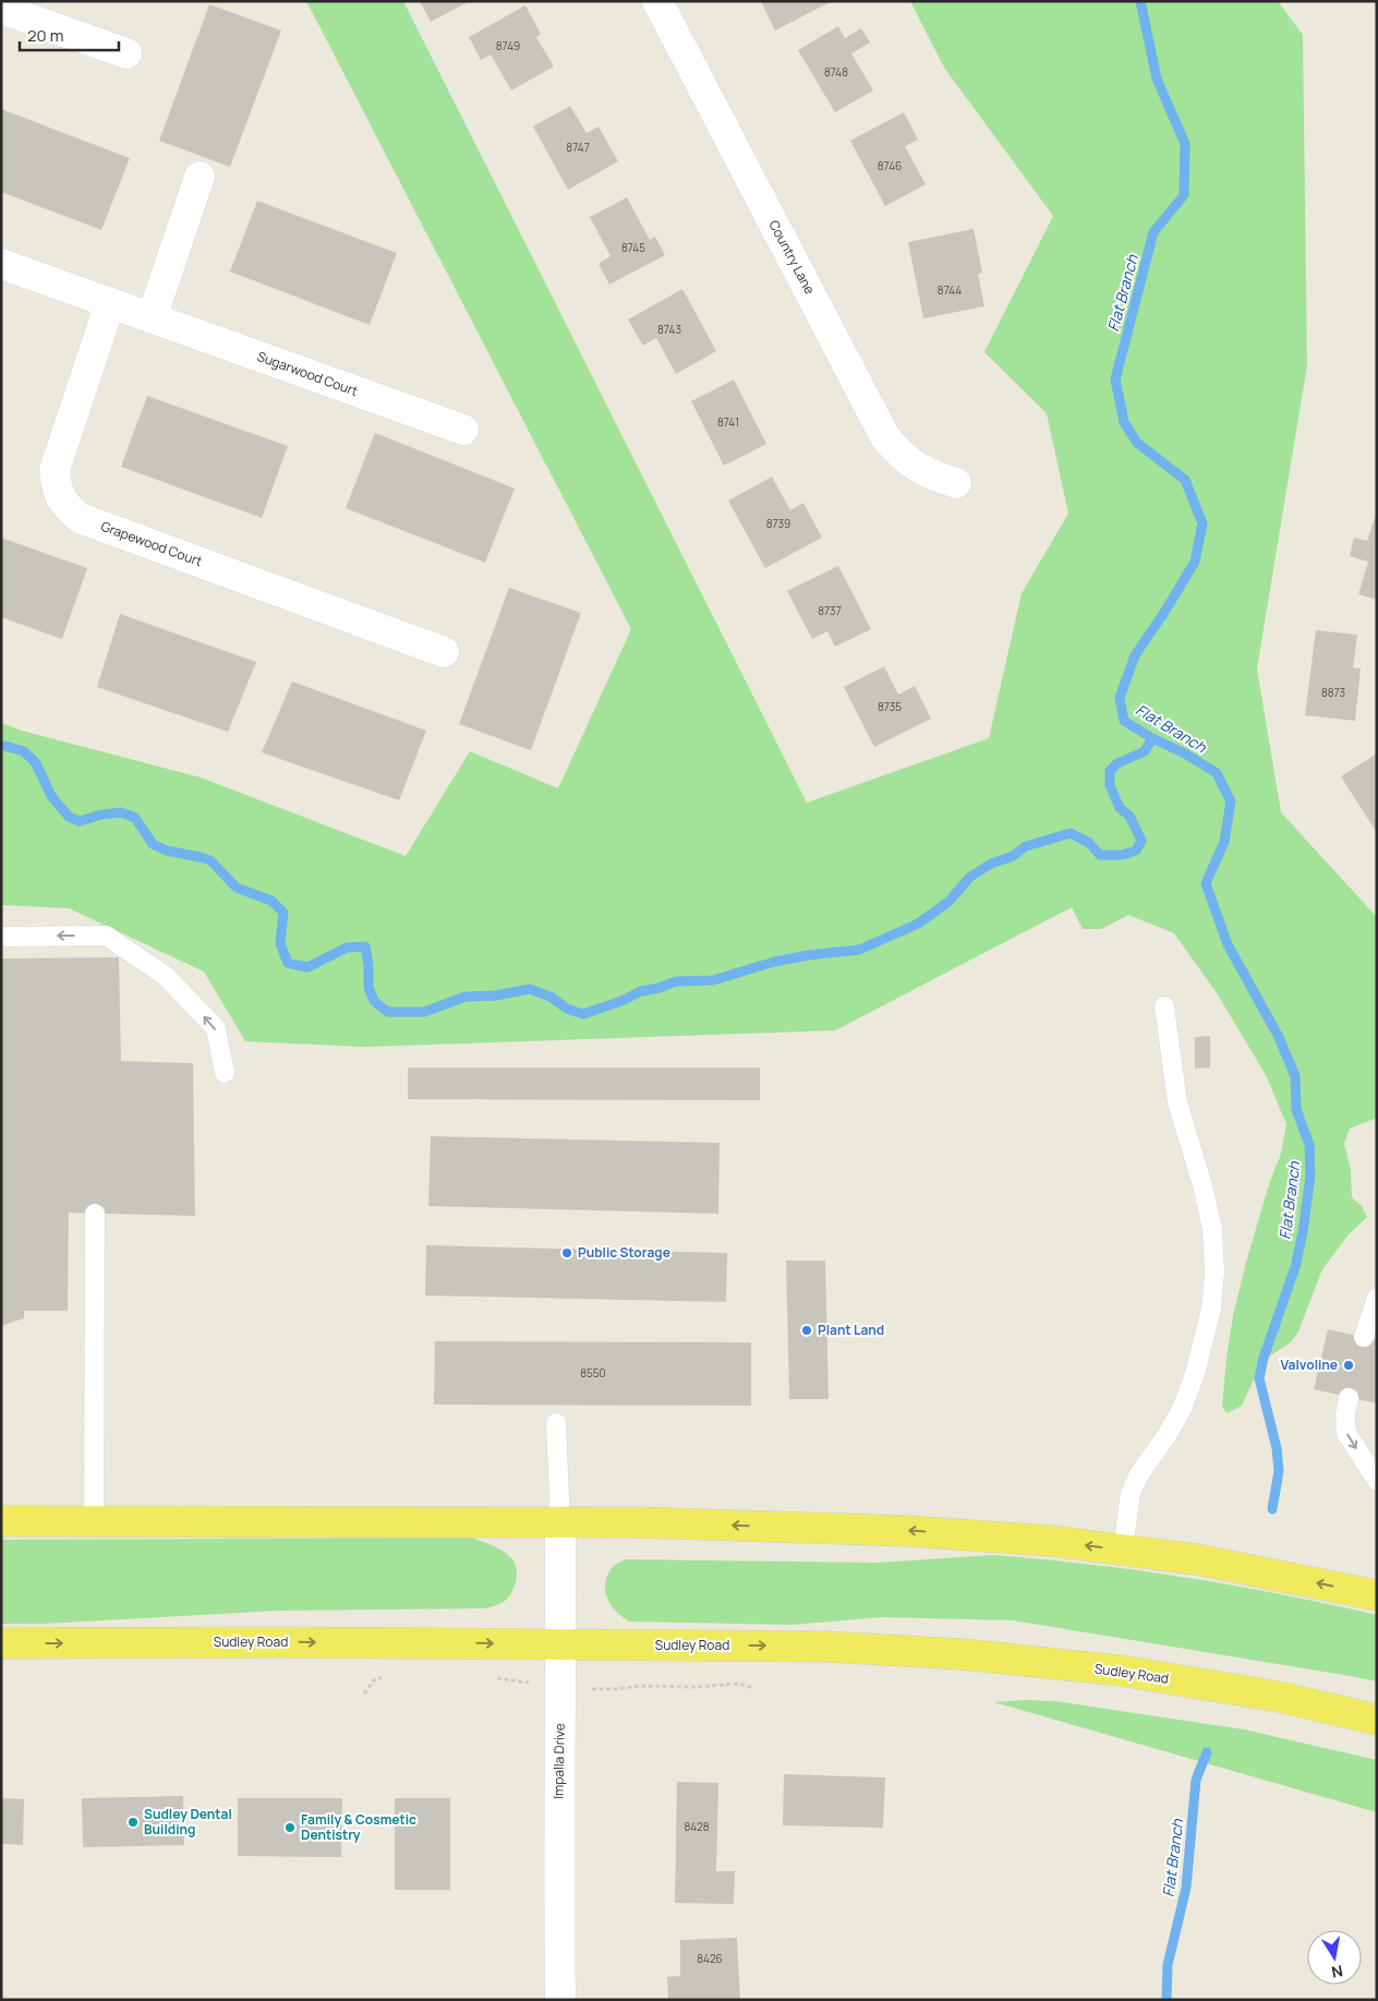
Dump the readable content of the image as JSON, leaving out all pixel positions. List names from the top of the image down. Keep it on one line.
{"streets":{"main road":["Sudley Road"],"street":["Country Lane","Sugarwood Court","Grapewood Court","Impalla Drive"]},"crossings":[["Sugarwood Court","Grapewood Court"],["Sudley Road","Impalla Drive"]],"water":["Flat Branch"],"places":["Public Storage","Plant Land","Valvoline","Sudley Dental Building","Family & Cosmetic Dentistry"],"house_numbers":["8749","8748","8747","8746","8745","8744","8743","8741","8739","8737","8873","8735","8550","8428","8426"],"scale_bar":"20 m","north":"bottom"}
